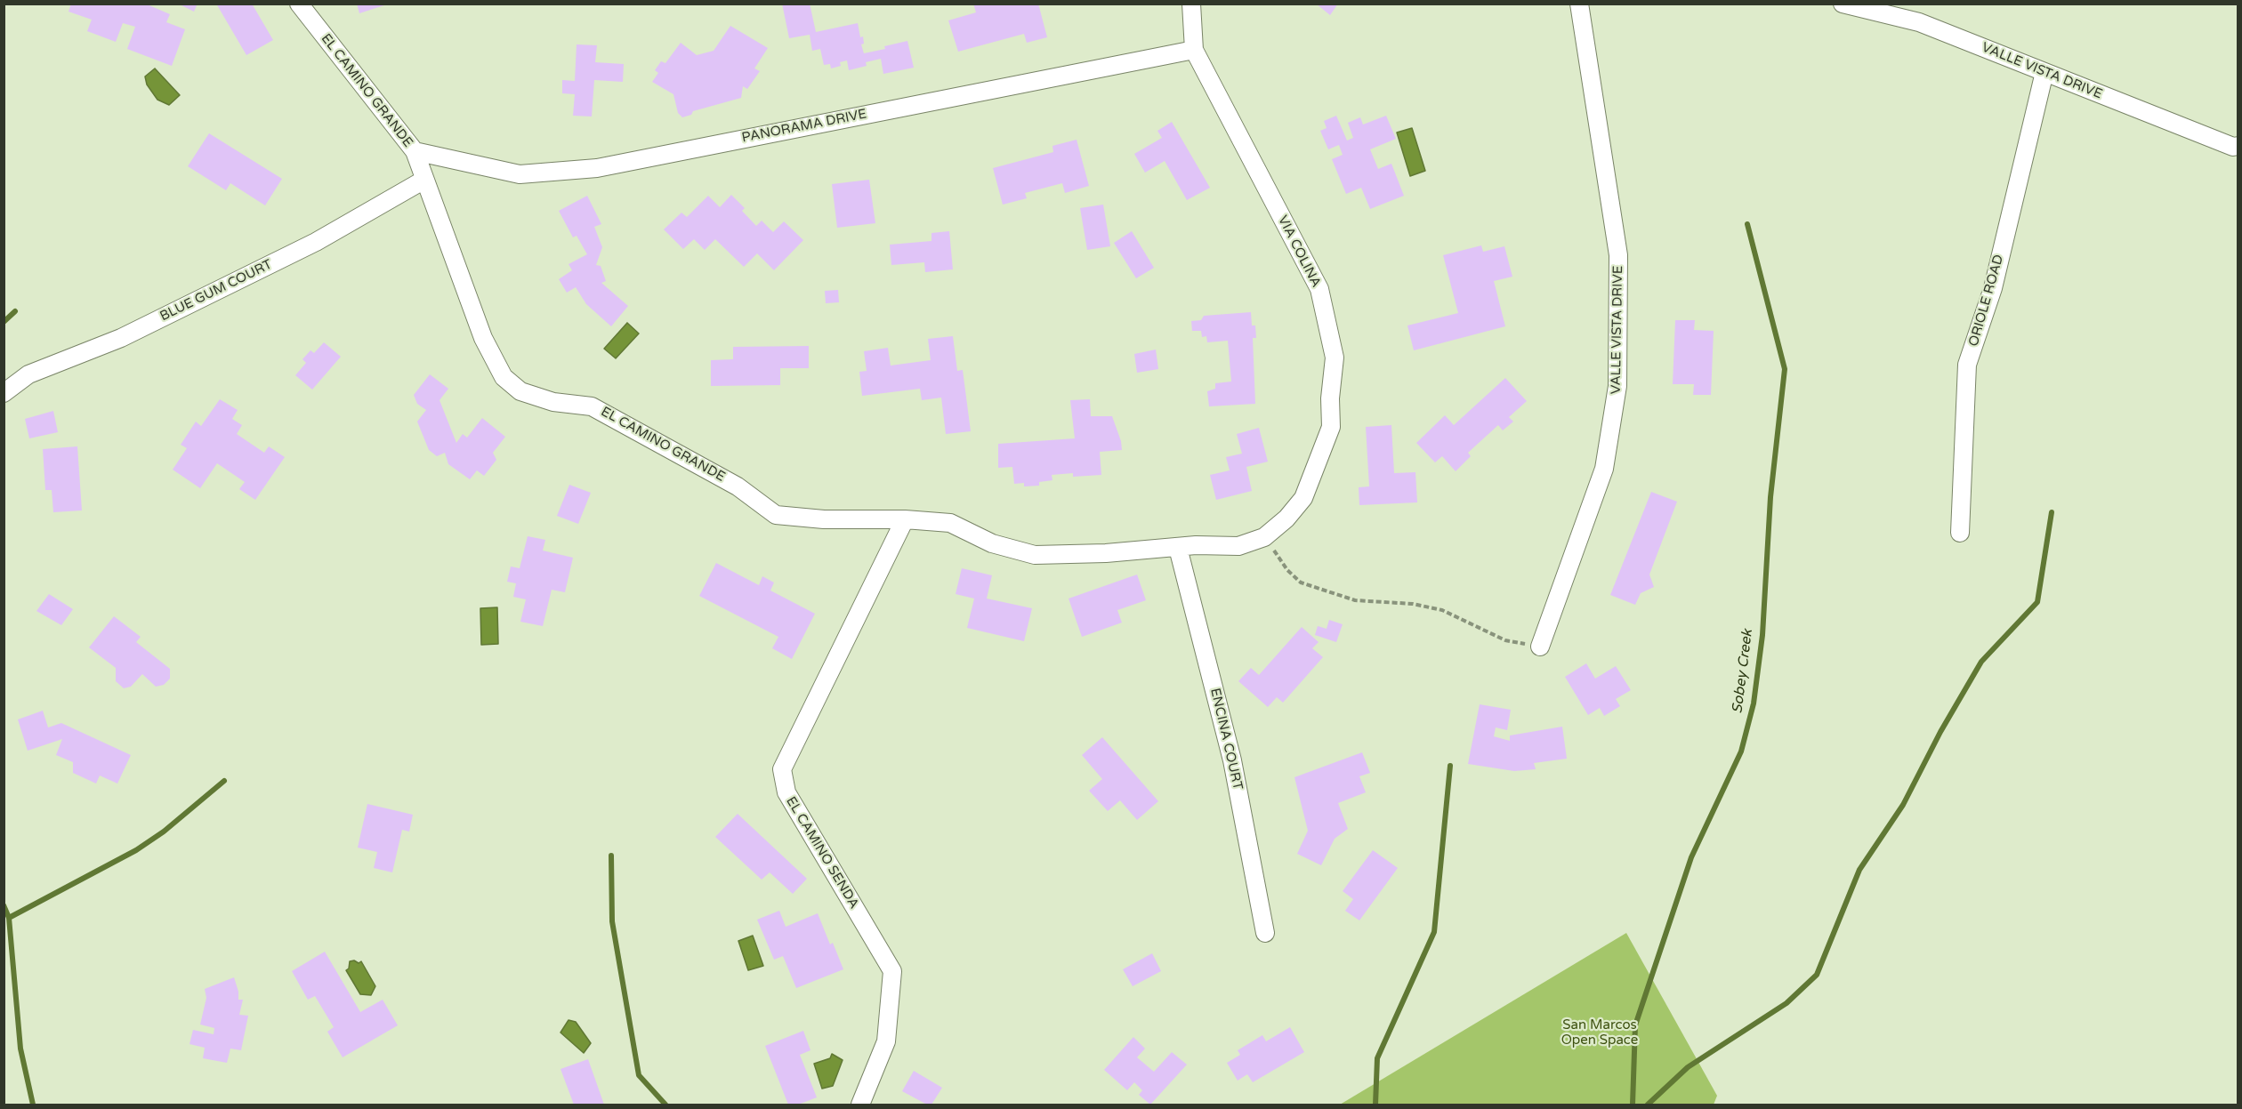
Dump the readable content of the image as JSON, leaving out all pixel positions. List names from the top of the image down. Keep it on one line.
{"streets":{"street":["VALLE VISTA DRIVE","EL CAMINO GRANDE","PANORAMA DRIVE","VIA COLINA","BLUE GUM COURT","ORIOLE ROAD","ENCINA COURT","EL CAMINO SENDA"]},"crossings":[["VALLE VISTA DRIVE","ORIOLE ROAD"],["EL CAMINO GRANDE","PANORAMA DRIVE"],["EL CAMINO GRANDE","VIA COLINA"],["EL CAMINO GRANDE","BLUE GUM COURT"],["EL CAMINO GRANDE","ENCINA COURT"],["EL CAMINO GRANDE","EL CAMINO SENDA"],["PANORAMA DRIVE","VIA COLINA"],["VIA COLINA","ENCINA COURT"]],"water":["Sobey Creek"],"parks":["San Marcos Open Space"]}
